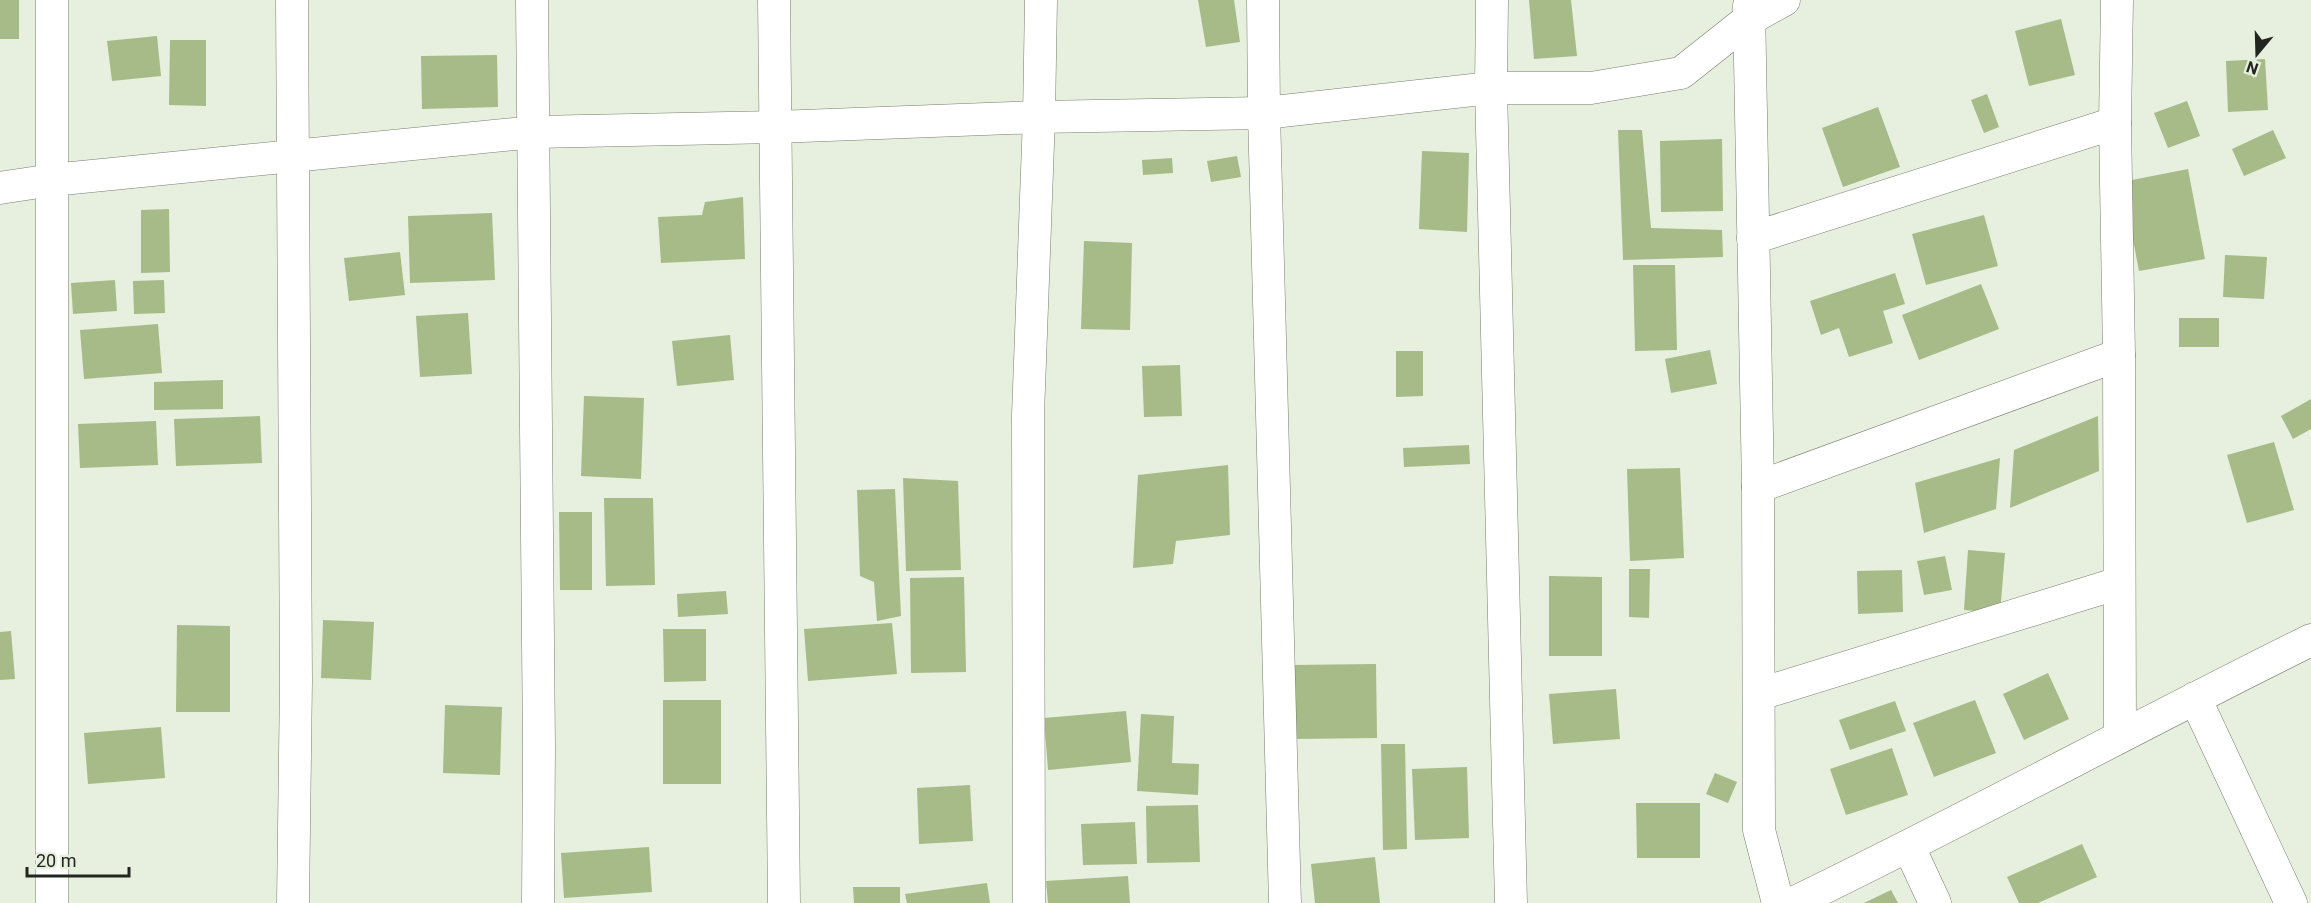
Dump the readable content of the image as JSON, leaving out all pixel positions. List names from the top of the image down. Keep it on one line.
{"scale_bar":"20 m","north":"bottom"}
